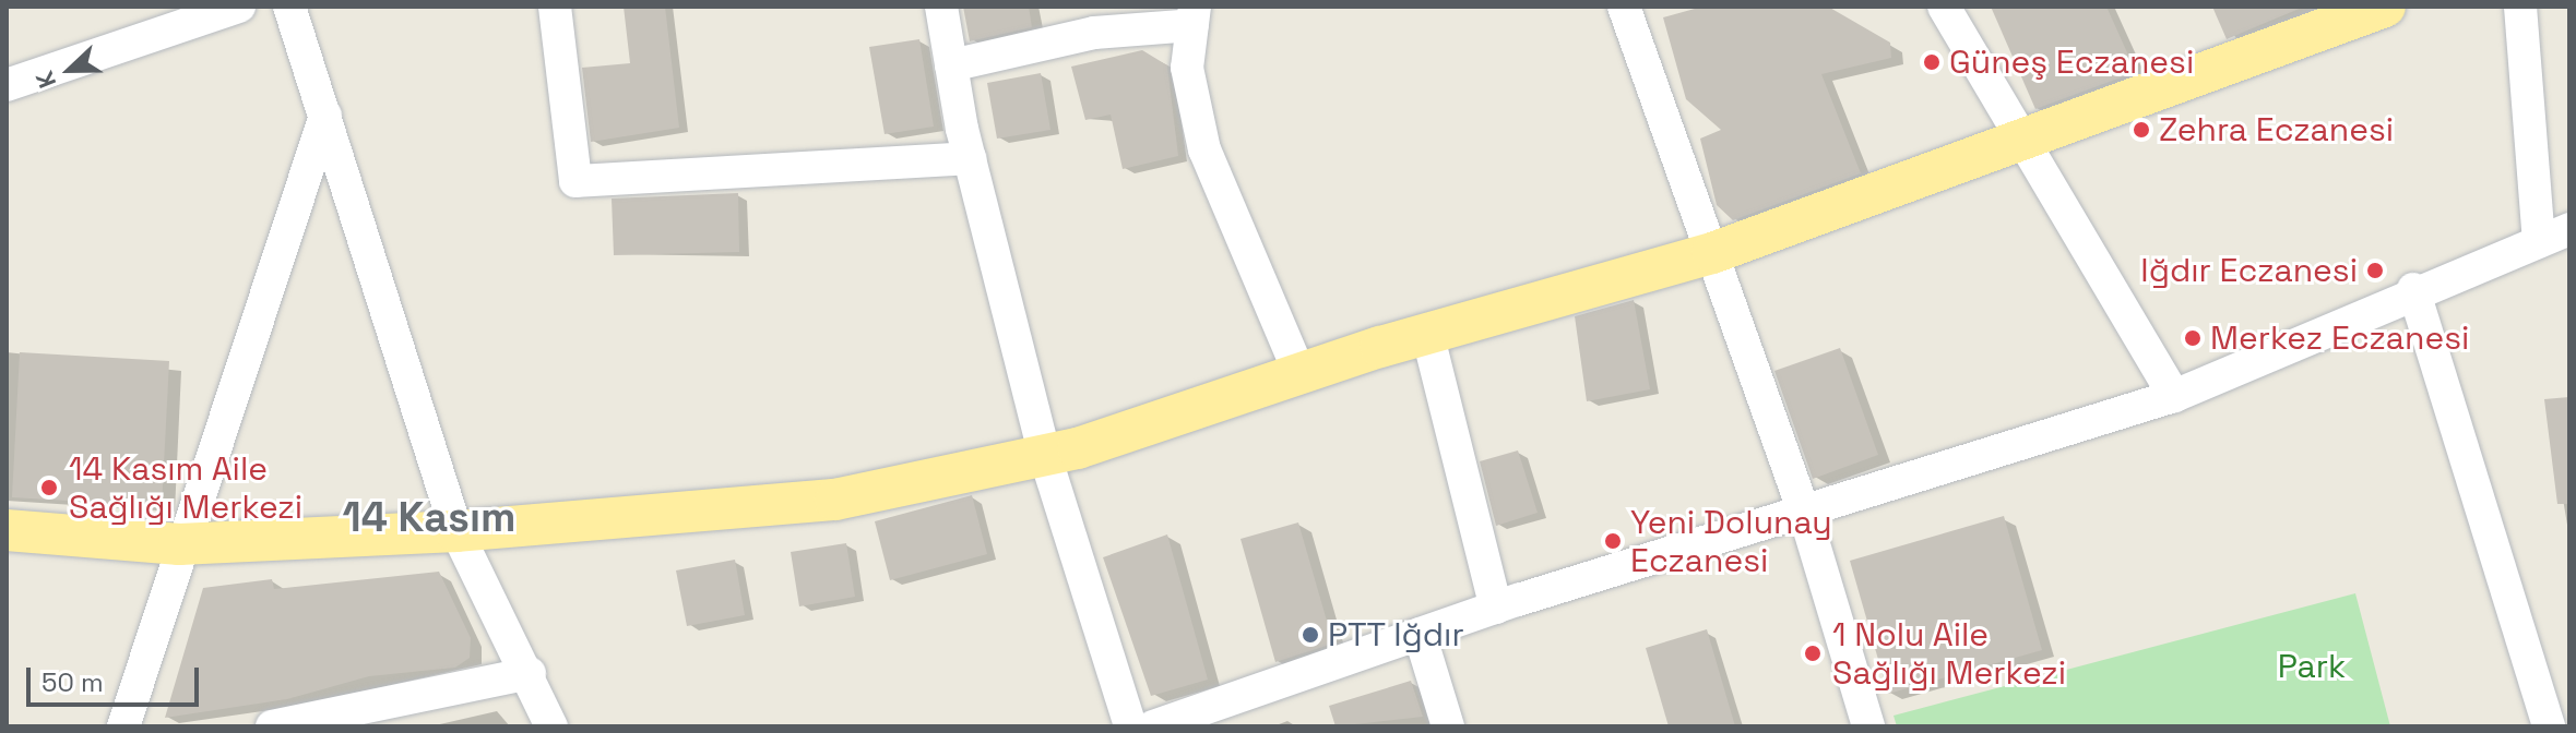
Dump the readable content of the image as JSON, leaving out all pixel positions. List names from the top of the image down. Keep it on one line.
{"districts":["14 Kasım"],"parks":["Park"],"places":["Güneş Eczanesi","Zehra Eczanesi","Iğdır Eczanesi","Merkez Eczanesi","14 Kasım Aile Sağlığı Merkezi","Yeni Dolunay Eczanesi","PTT Iğdır","1 Nolu Aile Sağlığı Merkezi"],"scale_bar":"50 m","north":"left"}
